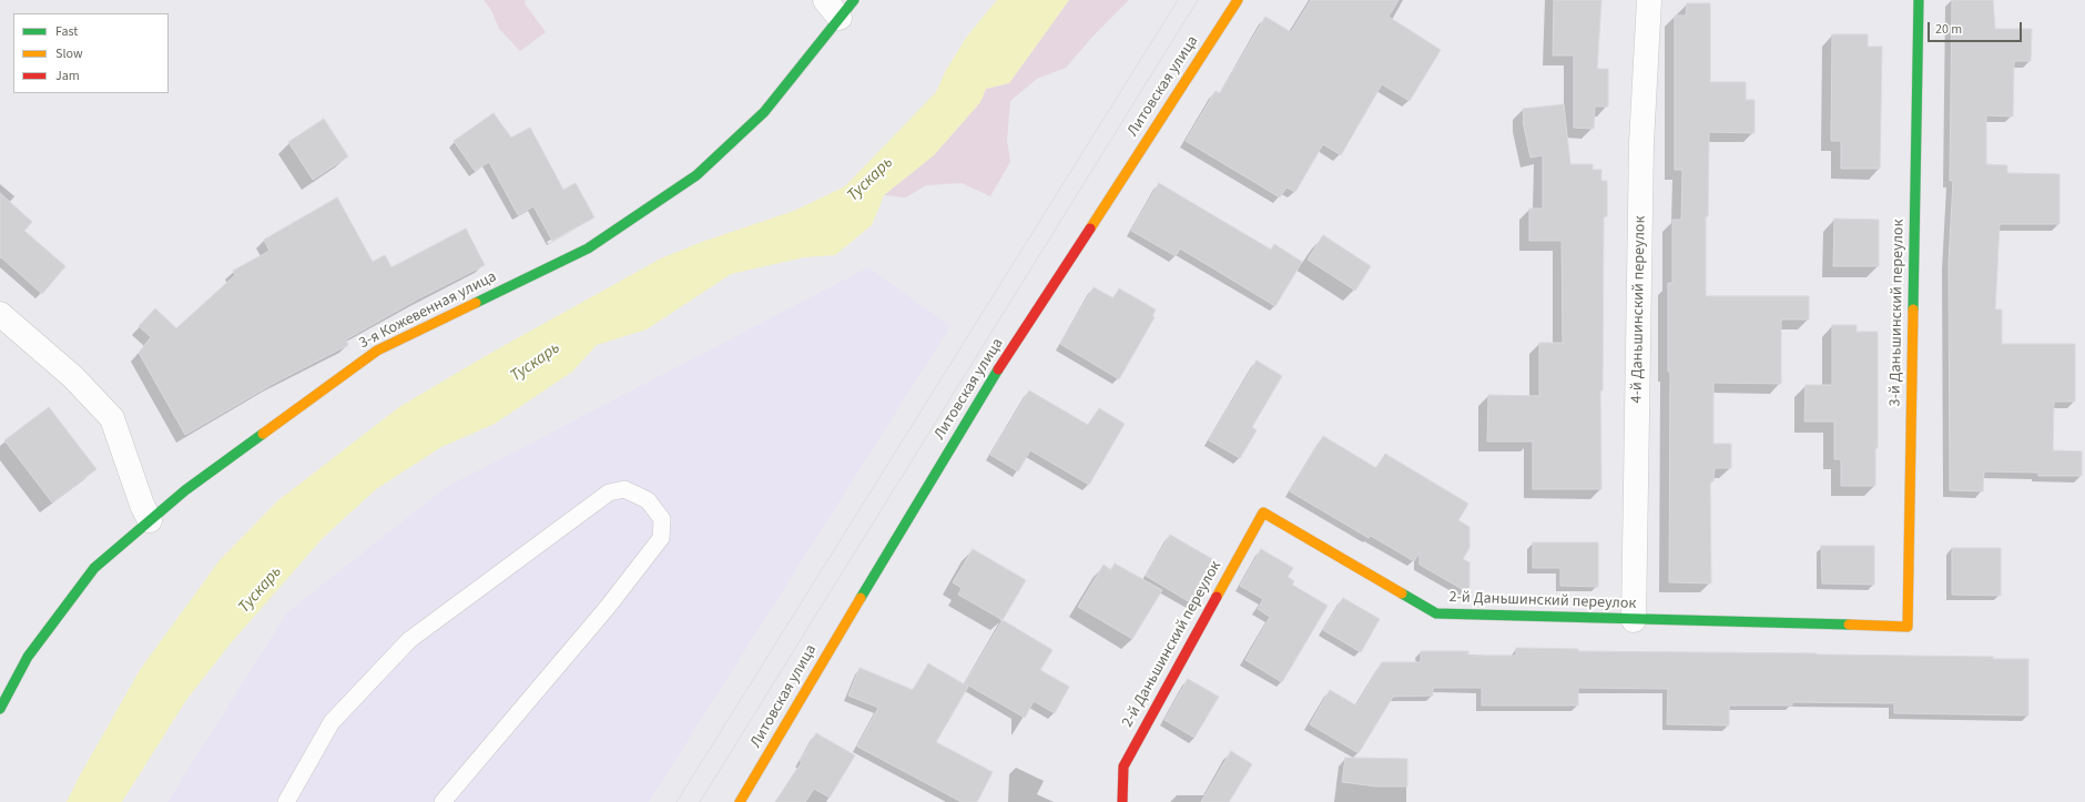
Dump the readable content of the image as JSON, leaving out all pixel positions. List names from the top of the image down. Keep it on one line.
{"streets":{"street":["Литовская улица","4-й Даньшинский переулок","3-я Кожевенная улица","3-й Даньшинский переулок","2-й Даньшинский переулок"]},"crossings":[["4-й Даньшинский переулок","2-й Даньшинский переулок"],["3-й Даньшинский переулок","2-й Даньшинский переулок"]],"water":["Тускарь"],"legend":["Fast","Slow","Jam"],"scale_bar":"20 m"}
